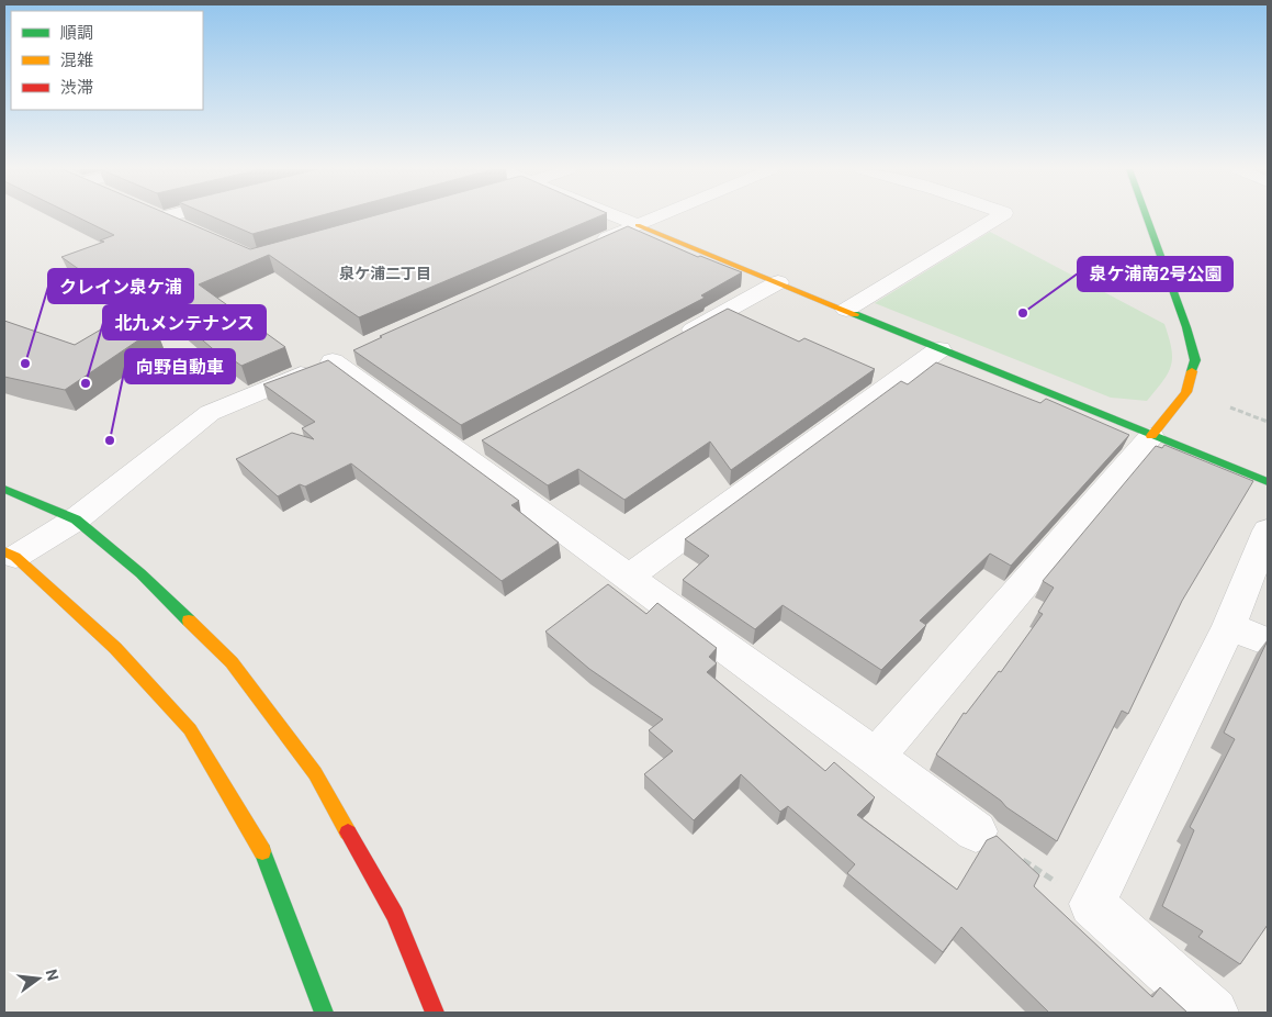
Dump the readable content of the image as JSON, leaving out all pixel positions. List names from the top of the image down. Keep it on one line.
{"districts":["泉ケ浦二丁目"],"places":["泉ケ浦南2号公園","クレイン泉ケ浦","北九メンテナンス","向野自動車"],"legend":["順調","混雑","渋滞"],"north":"right"}
